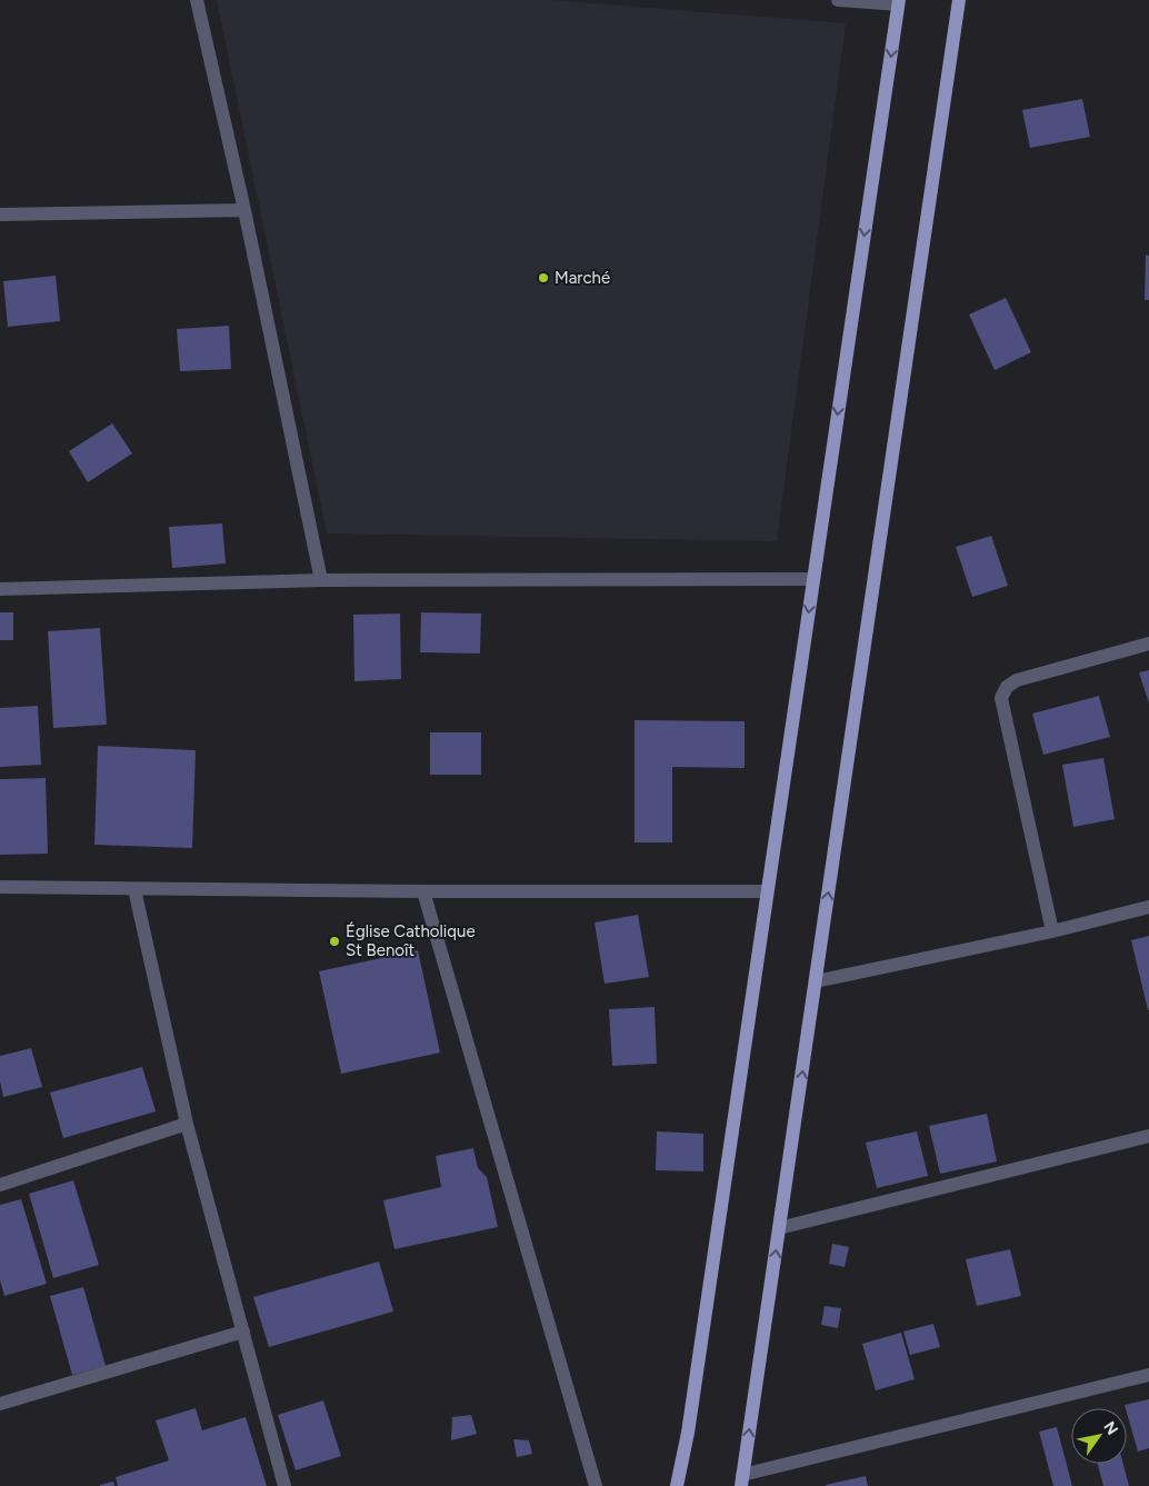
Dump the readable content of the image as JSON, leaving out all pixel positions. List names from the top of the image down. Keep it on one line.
{"places":["Marché","Église Catholique St Benoît"],"north":"top right"}
